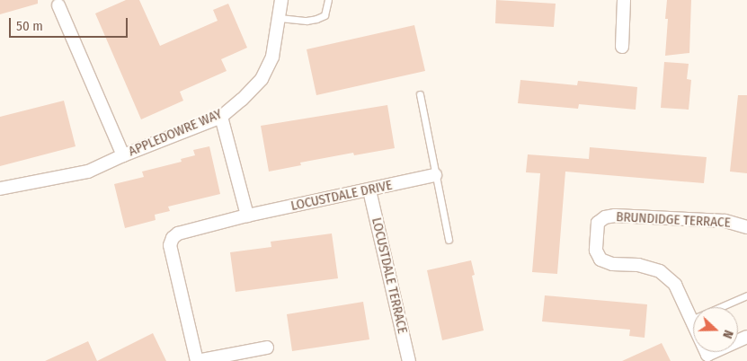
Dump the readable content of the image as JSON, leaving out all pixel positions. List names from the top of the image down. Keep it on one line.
{"streets":{"street":["APPLEDOWRE WAY","LOCUSTDALE DRIVE","BRUNDIDGE TERRACE","LOCUSTDALE TERRACE"]},"crossings":[["LOCUSTDALE DRIVE","LOCUSTDALE TERRACE"]],"scale_bar":"50 m","north":"right"}
